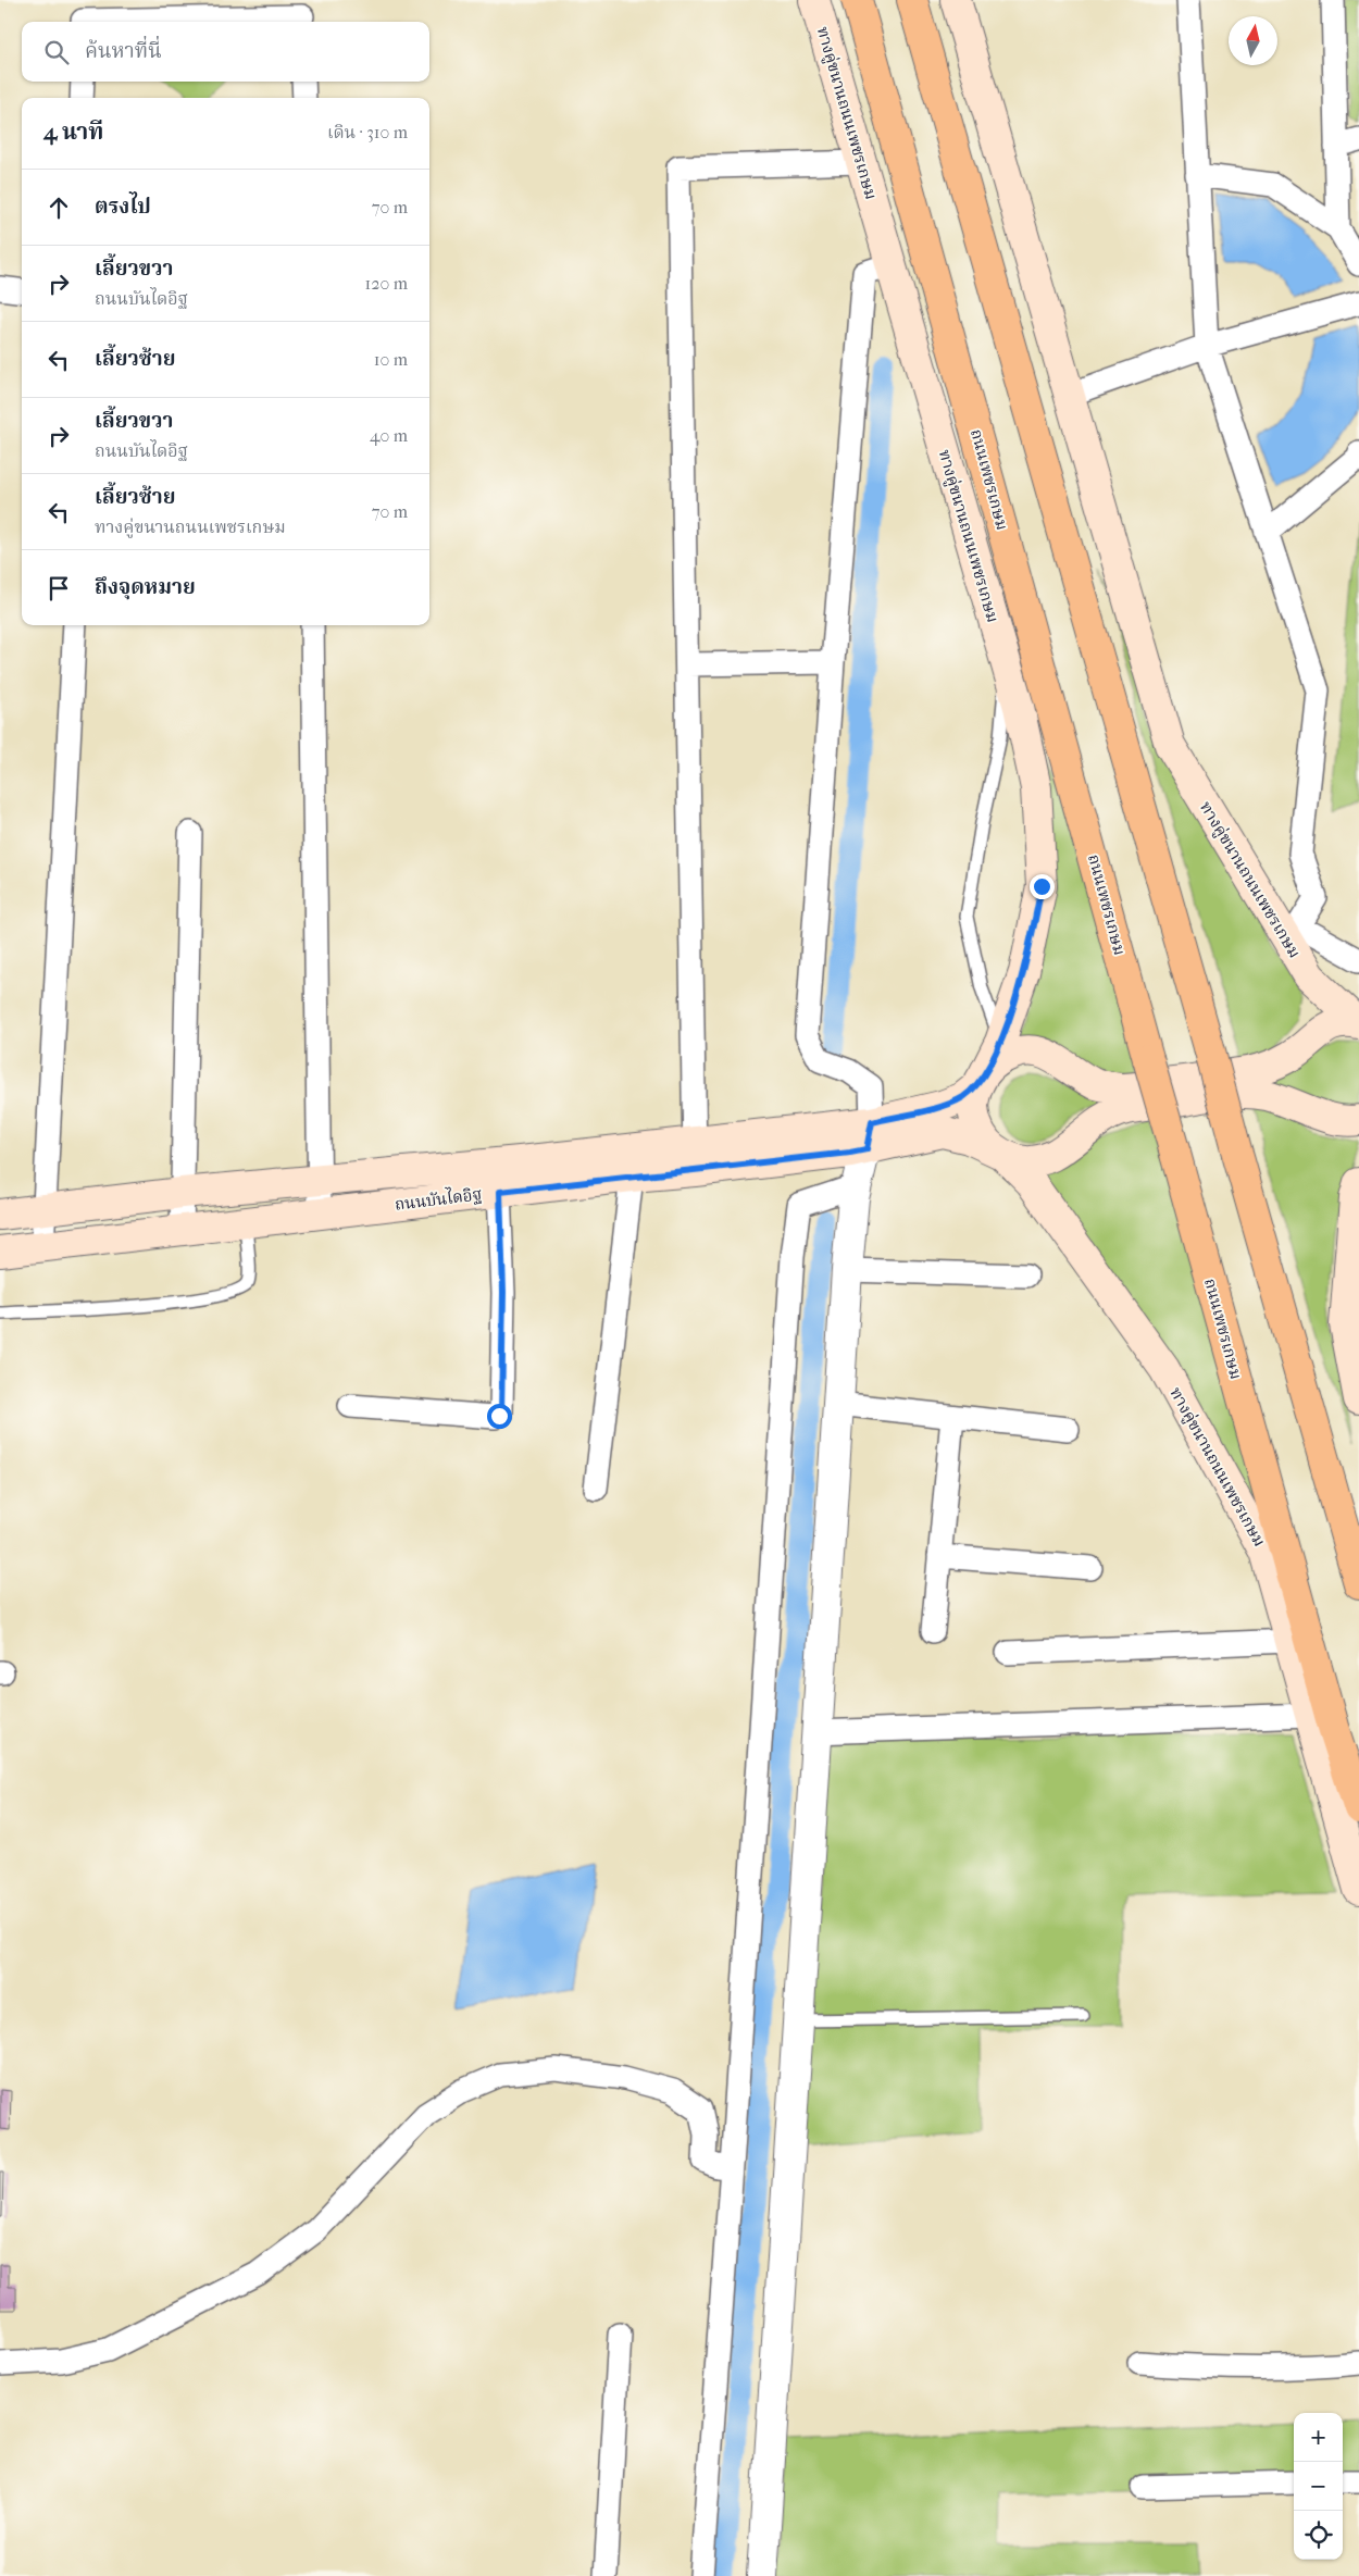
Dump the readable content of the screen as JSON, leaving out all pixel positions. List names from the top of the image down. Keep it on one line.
{"streets":{"highway":["ถนนเพชรเกษม"],"main road":["ทางคู่ขนานถนนเพชรเกษม","ถนนบันไดอิฐ"]},"crossings":[["ทางคู่ขนานถนนเพชรเกษม","ถนนบันไดอิฐ"]],"north":"top","page":{"search":"ค้นหาที่นี่","heading":["4 นาที","เดิน · 310 m"],"list":[["ตรงไป","70 m"],["เลี้ยวขวา","ถนนบันไดอิฐ","120 m"],["เลี้ยวซ้าย","10 m"],["เลี้ยวขวา","ถนนบันไดอิฐ","40 m"],["เลี้ยวซ้าย","ทางคู่ขนานถนนเพชรเกษม","70 m"],"ถึงจุดหมาย"],"map_buttons":["+","−"]}}
